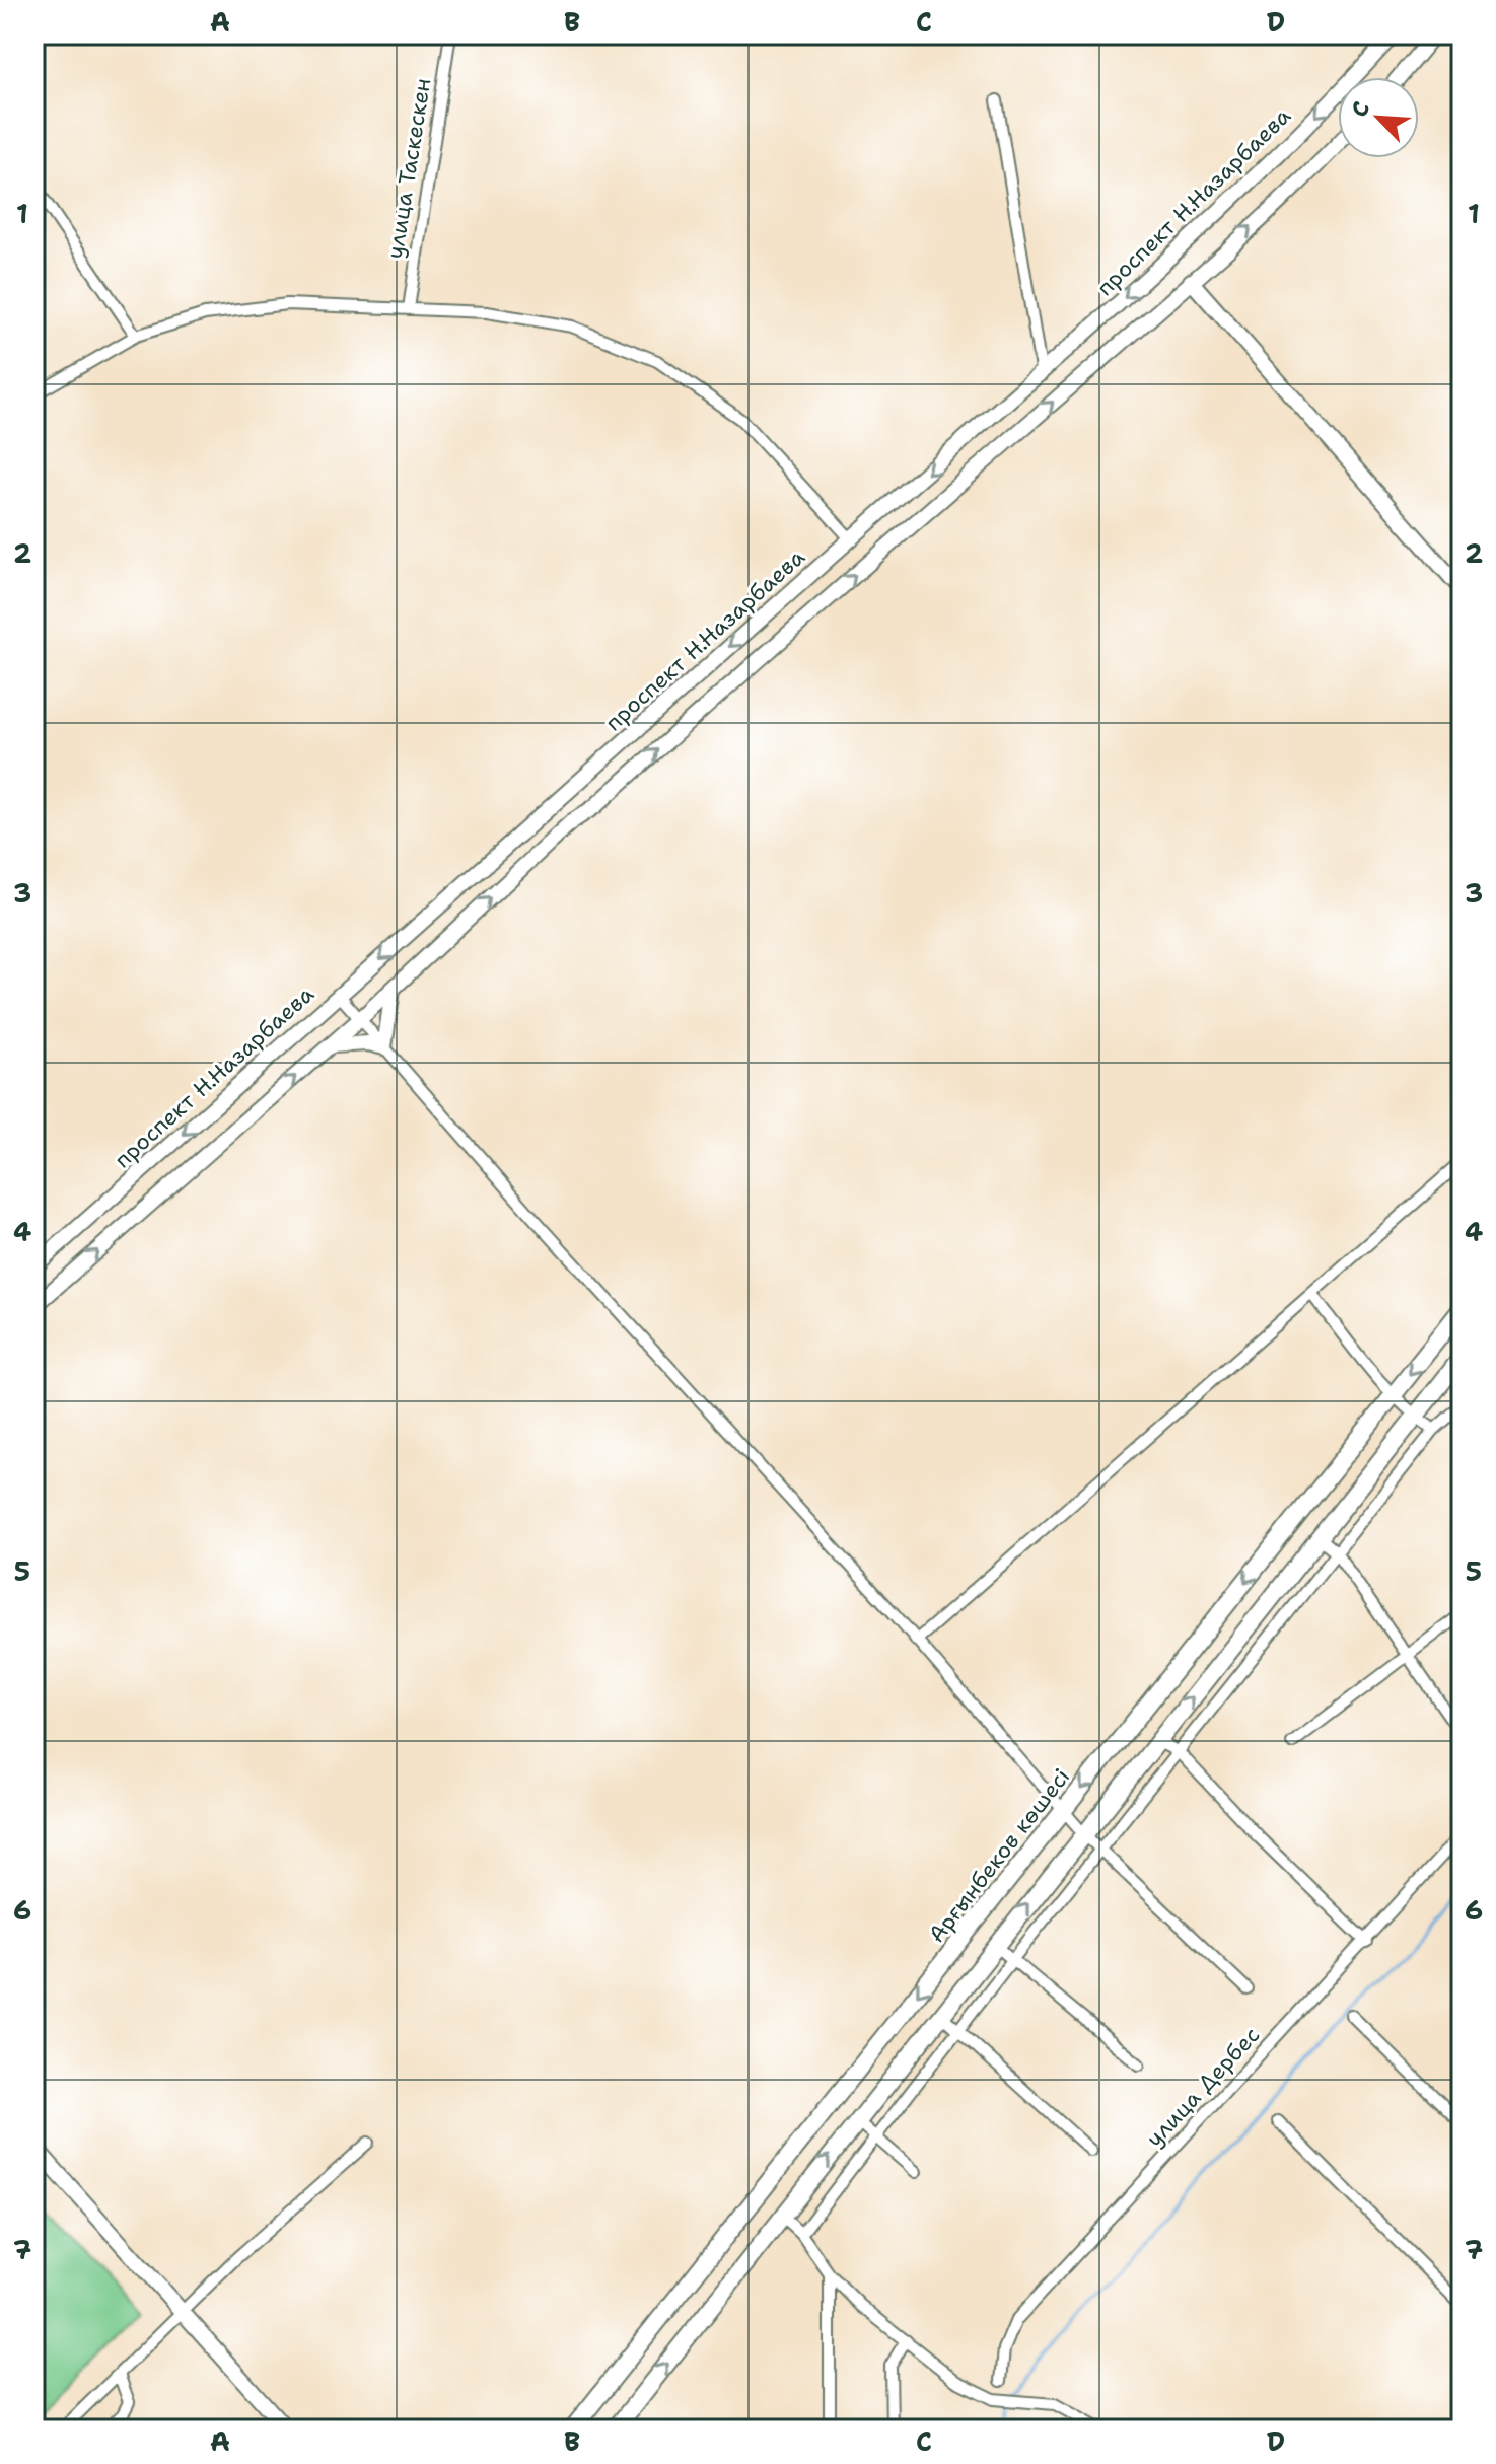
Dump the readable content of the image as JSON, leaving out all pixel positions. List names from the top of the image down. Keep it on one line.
{"streets":{"main road":["проспект Н.Назарбаева","Арғынбеков көшесі"],"street":["улица Таскескен","улица Дербес"]},"north":"top left","grid":{"columns":["A","B","C","D"],"rows":["1","2","3","4","5","6","7"]}}
